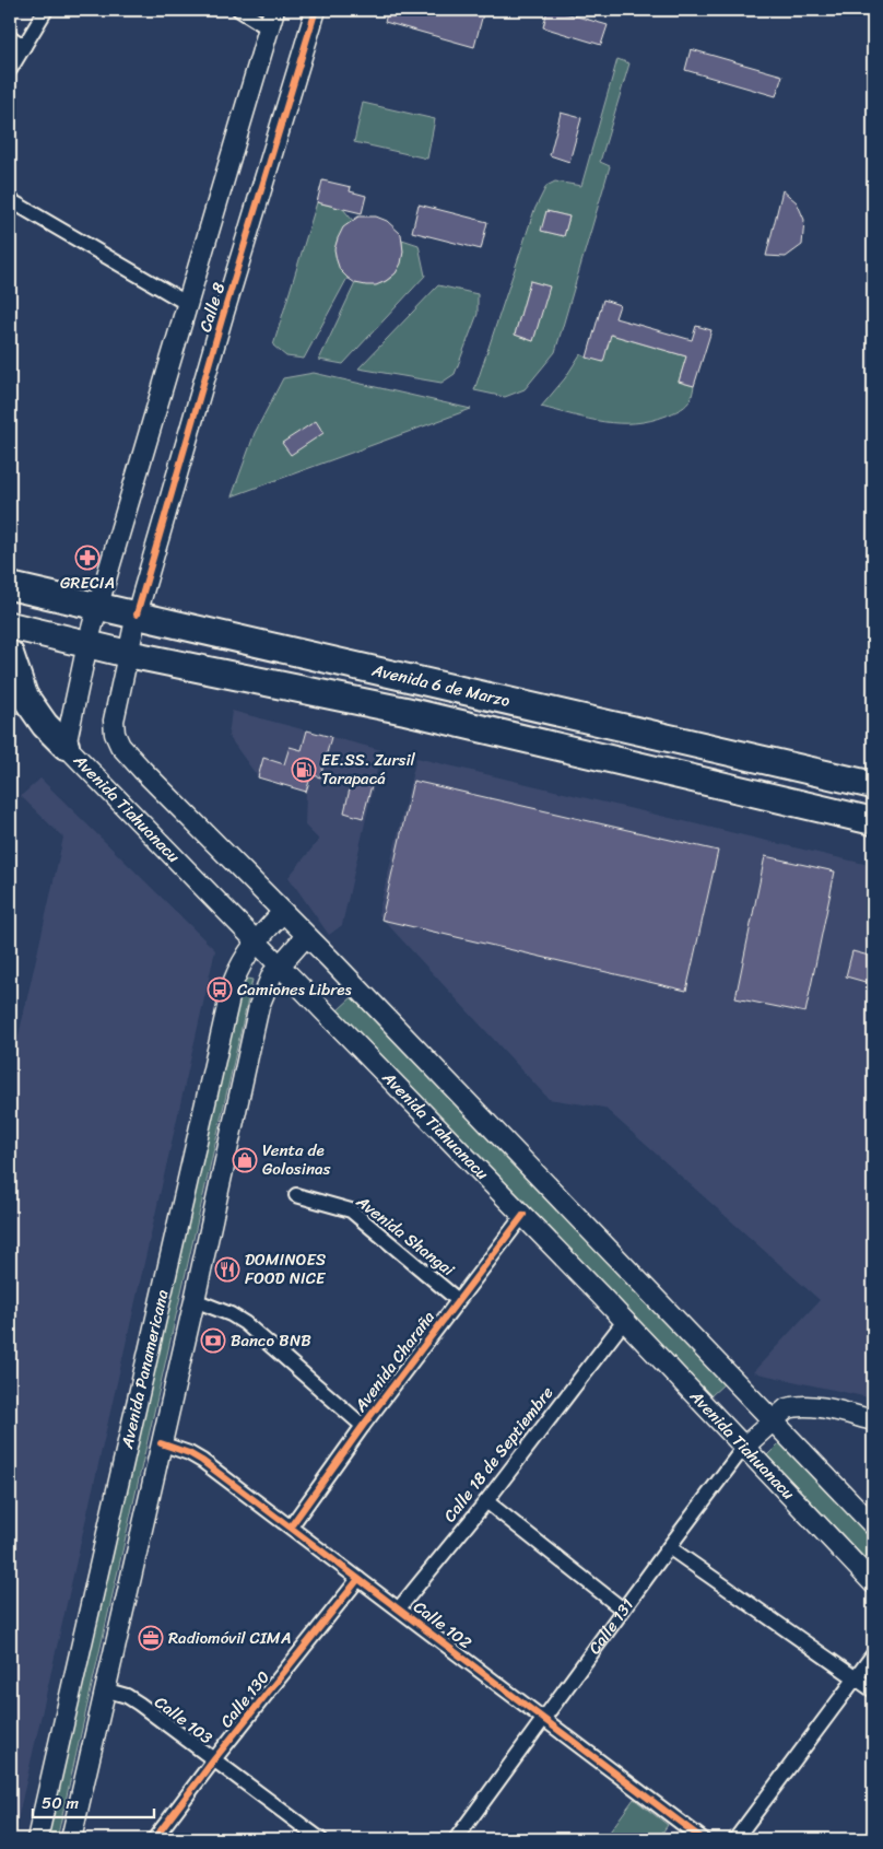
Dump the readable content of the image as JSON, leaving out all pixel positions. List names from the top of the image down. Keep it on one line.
{"streets":{"highway":["Avenida 6 de Marzo"],"main road":["Calle 8","Avenida Tiahuanacu","Avenida Panamericana","Calle 131"],"street":["Avenida Shangai","Avenida Charaña","Calle 18 de Septiembre","Calle 102","Calle 130","Calle 103"]},"crossings":[["Calle 8","Avenida 6 de Marzo"],["Calle 8","Avenida Tiahuanacu"],["Avenida 6 de Marzo","Avenida Tiahuanacu"],["Avenida Tiahuanacu","Avenida Charaña"],["Avenida Tiahuanacu","Avenida Panamericana"],["Avenida Tiahuanacu","Calle 18 de Septiembre"],["Avenida Tiahuanacu","Calle 131"],["Avenida Shangai","Avenida Charaña"],["Avenida Charaña","Calle 102"],["Avenida Panamericana","Calle 102"],["Avenida Panamericana","Calle 103"],["Calle 18 de Septiembre","Calle 102"],["Calle 102","Calle 131"],["Calle 102","Calle 130"],["Calle 130","Calle 103"]],"places":{"pharmacy":["GRECIA"],"fuel station":["EE.SS. Zursil Tarapacá"],"bus stop":["Camiones Libres"],"shop":["Venta de Golosinas"],"restaurant":["DOMINOES FOOD NICE"],"bank":["Banco BNB"],"office":["Radiomóvil CIMA"]},"scale_bar":"50 m"}
